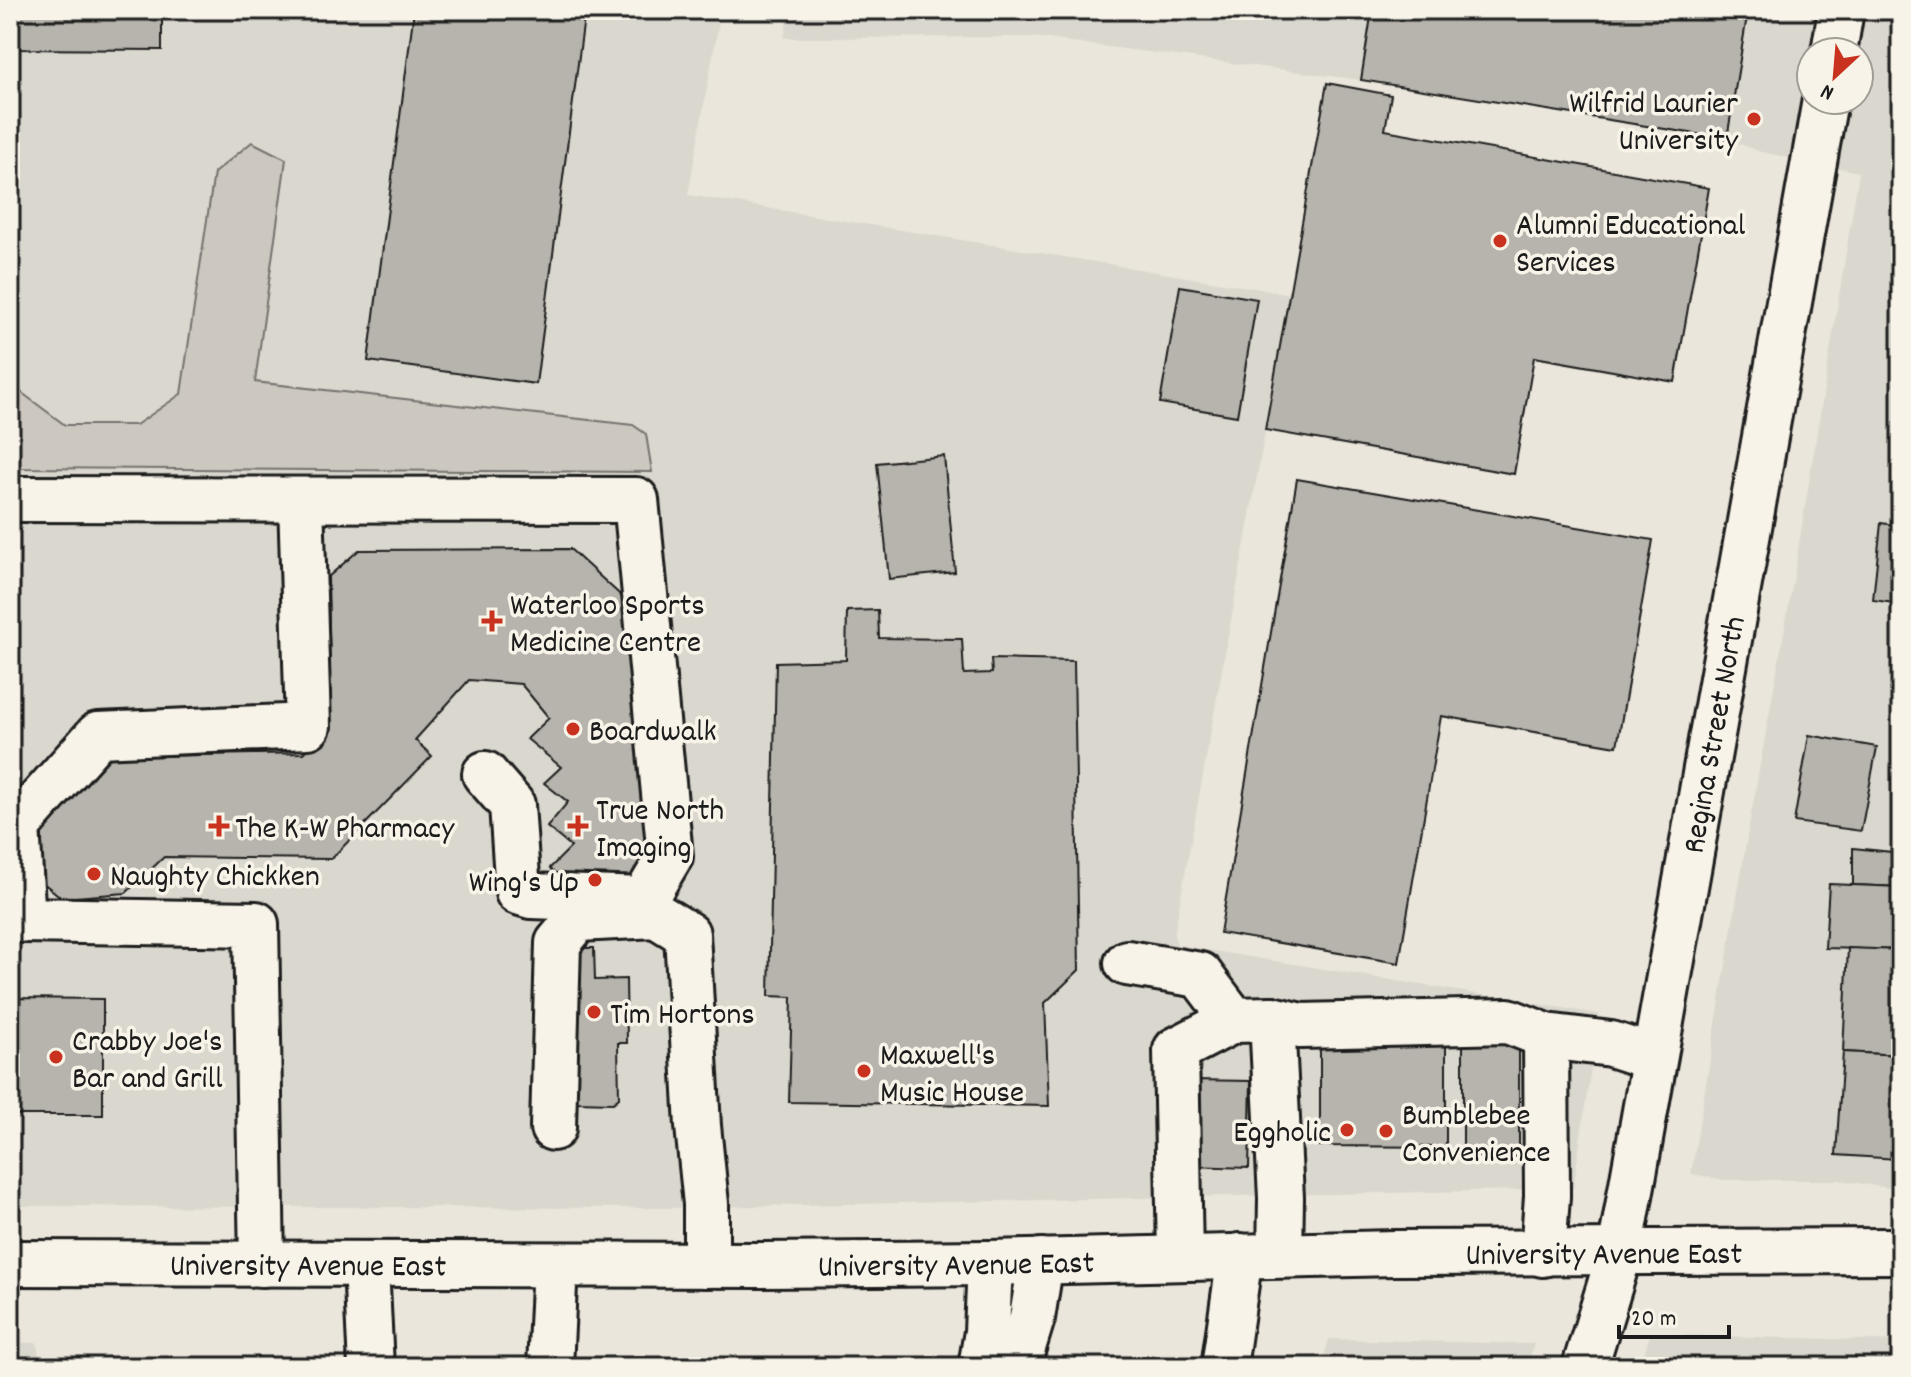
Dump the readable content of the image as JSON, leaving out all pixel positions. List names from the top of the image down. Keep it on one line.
{"streets":{"main road":["Regina Street North","University Avenue East"]},"crossings":[["Regina Street North","University Avenue East"]],"places":{"other":["Wilfrid Laurier University","Alumni Educational Services","Boardwalk","Naughty Chickken","Wing's Up","Tim Hortons","Crabby Joe's Bar and Grill","Maxwell's Music House","Eggholic","Bumblebee Convenience"],"health":["Waterloo Sports Medicine Centre","The K-W Pharmacy","True North Imaging"]},"scale_bar":"20 m","north":"bottom left"}
